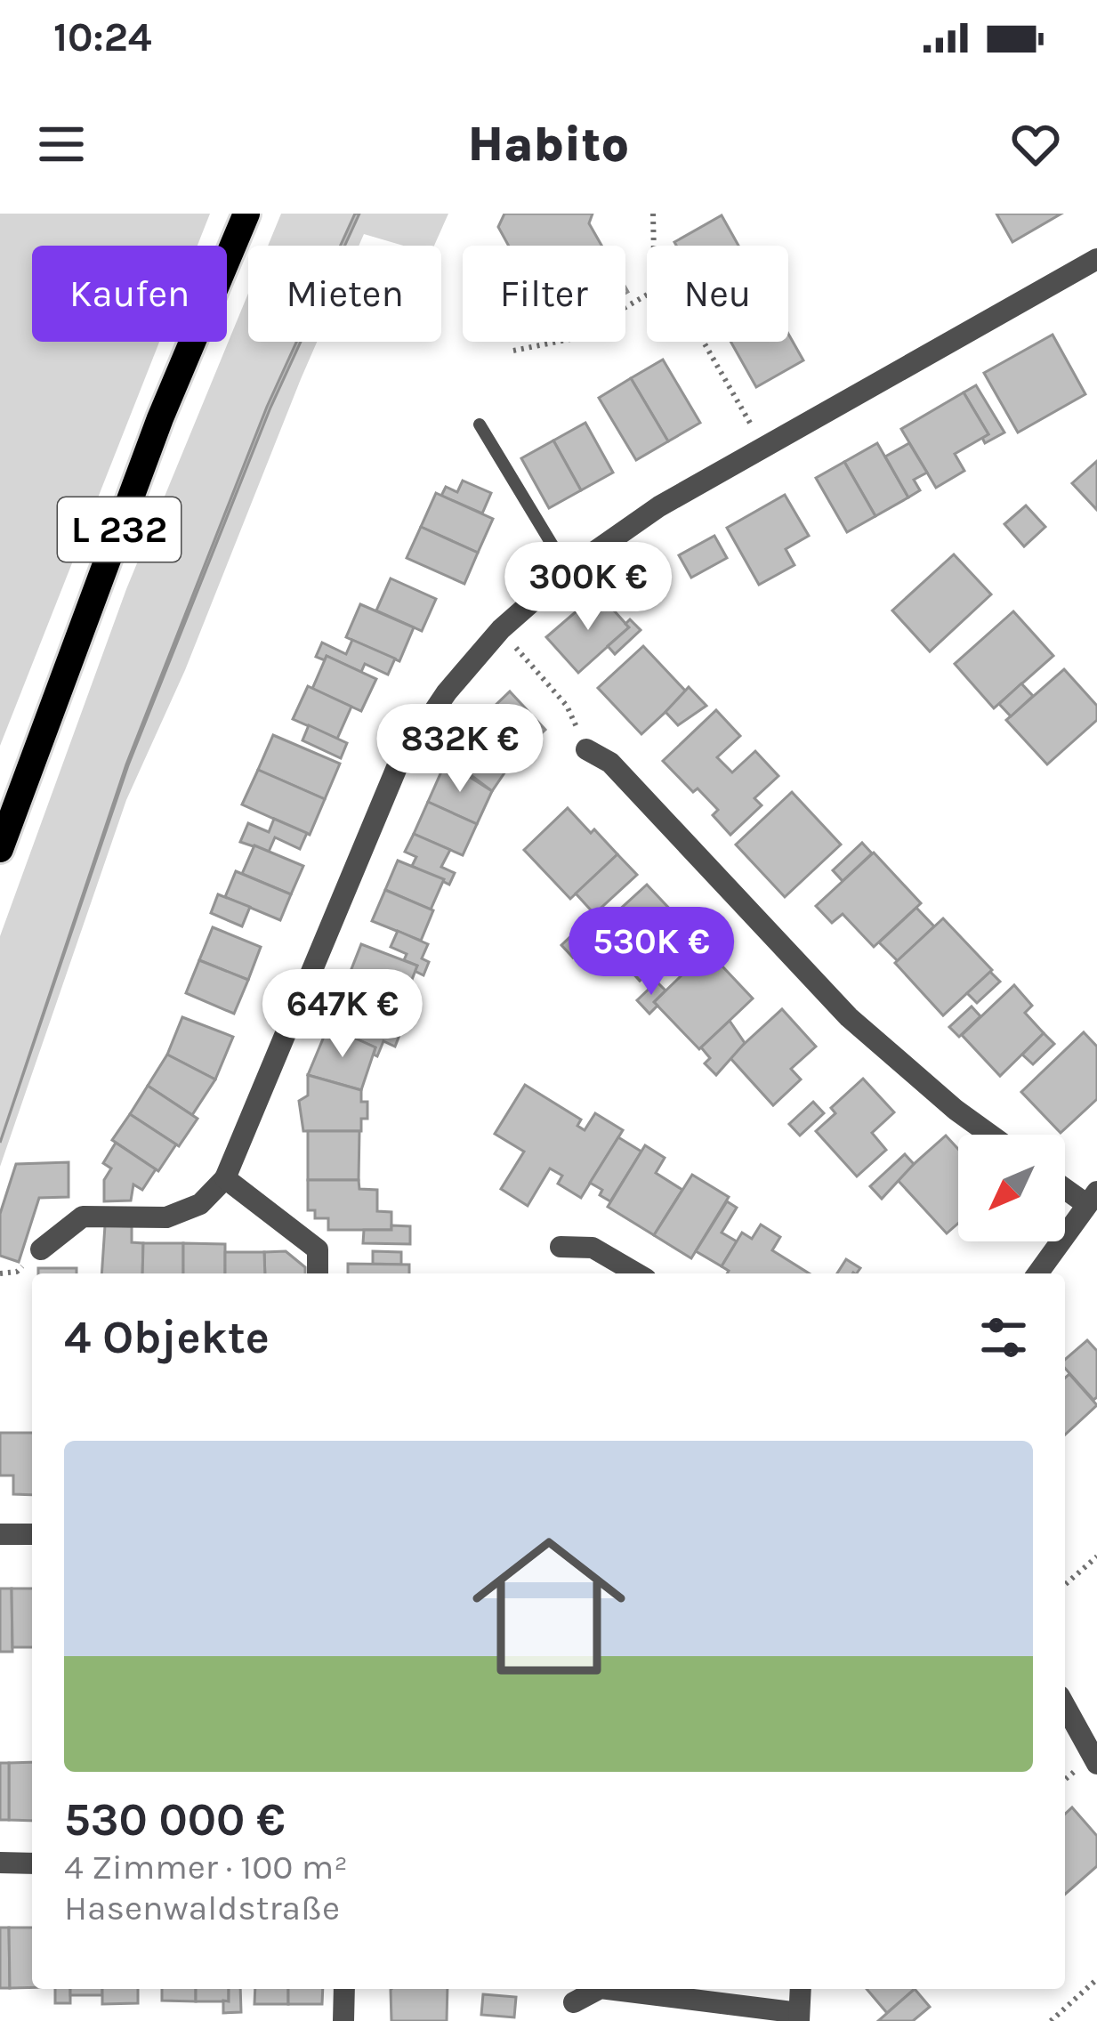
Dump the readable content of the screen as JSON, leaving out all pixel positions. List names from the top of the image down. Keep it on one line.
{"streets":{"main road":["L 232"]},"north":"bottom left","page":{"status":"10:24","header":"Habito","chip":["Kaufen","Mieten","Filter","Neu"],"price":["300K €","832K €","530K €","647K €"],"heading":"4 Objekte","list":[{"name":"530 000 €","note":"4 Zimmer · 100 m² · Hasenwaldstraße"}]}}
